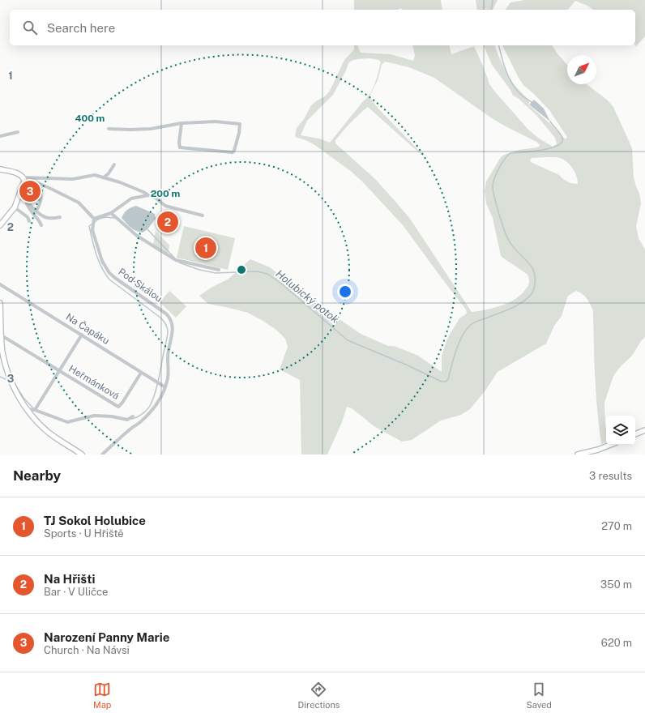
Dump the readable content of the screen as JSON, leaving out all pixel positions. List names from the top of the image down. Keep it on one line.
{"streets":{"street":["Pod Skálou","Na Čapáku","Heřmánková"]},"crossings":[["Pod Skálou","Na Čapáku"],["Na Čapáku","Heřmánková"]],"water":["Holubický potok"],"north":"top right","page":{"search":"Search here","pins":["3","2","1"],"heading":["Nearby","3 results"],"list":[{"mark":"1","name":"TJ Sokol Holubice","note":"Sports · U Hřiště","value":"270 m"},{"mark":"2","name":"Na Hřišti","note":"Bar · V Uličce","value":"350 m"},{"mark":"3","name":"Narození Panny Marie","note":"Church · Na Návsi","value":"620 m"}],"nav":["Map","Directions","Saved"]},"grid":{"rows":["1","2","3"]},"rings":["400 m","200 m"]}
